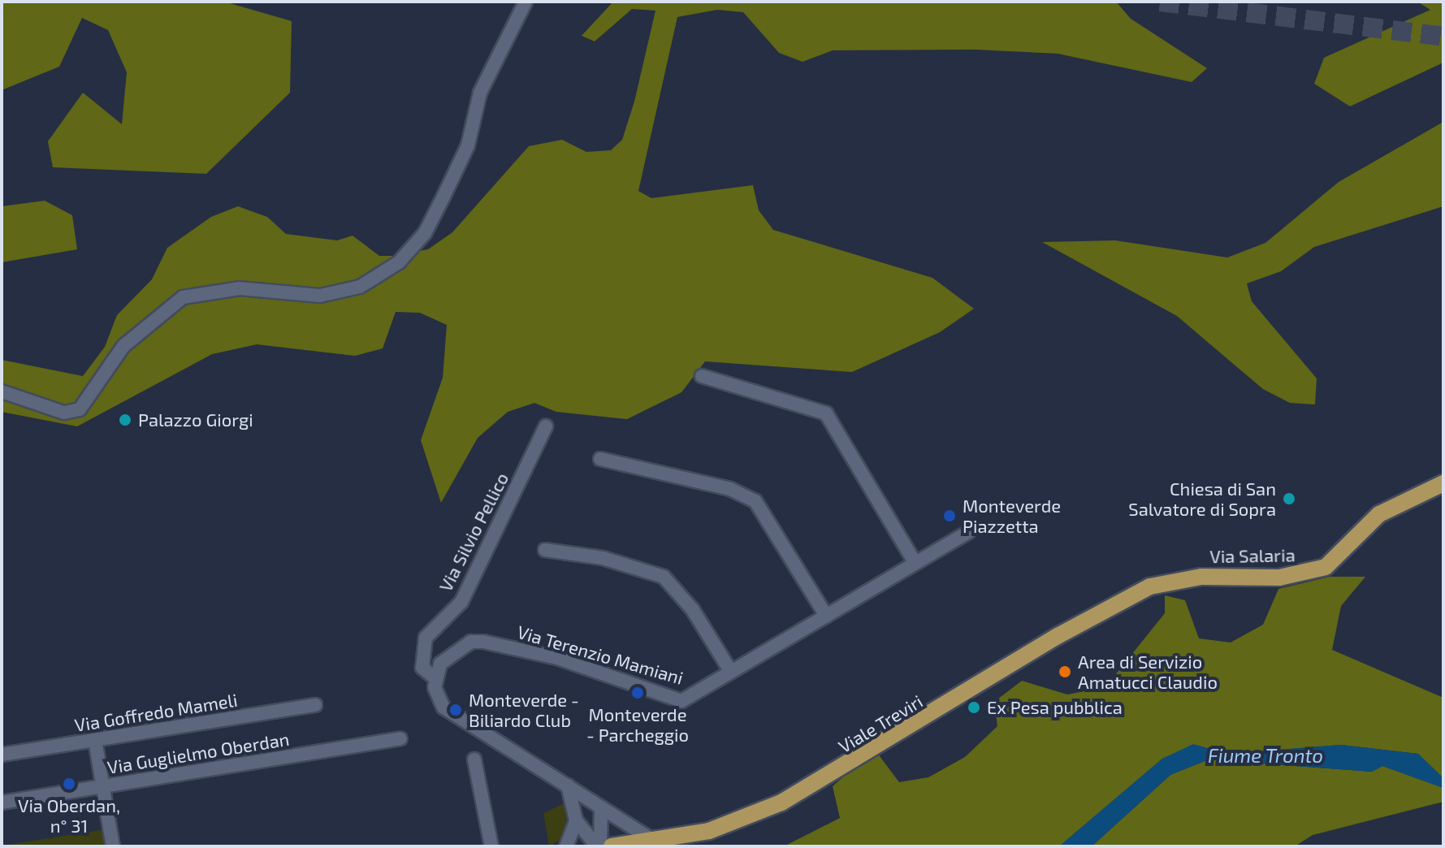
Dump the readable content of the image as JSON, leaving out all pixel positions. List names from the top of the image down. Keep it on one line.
{"streets":{"main road":["Via Salaria","Viale Treviri"],"street":["Via Silvio Pellico","Via Terenzio Mamiani","Via Goffredo Mameli","Via Guglielmo Oberdan"]},"crossings":[["Via Silvio Pellico","Via Terenzio Mamiani"],["Via Salaria","Viale Treviri"]],"water":["Fiume Tronto"],"places":["Palazzo Giorgi","Chiesa di San Salvatore di Sopra","Monteverde Piazzetta","Area di Servizio Amatucci Claudio","Monteverde - Parcheggio","Ex Pesa pubblica","Monteverde - Biliardo Club","Via Oberdan, n° 31"]}
